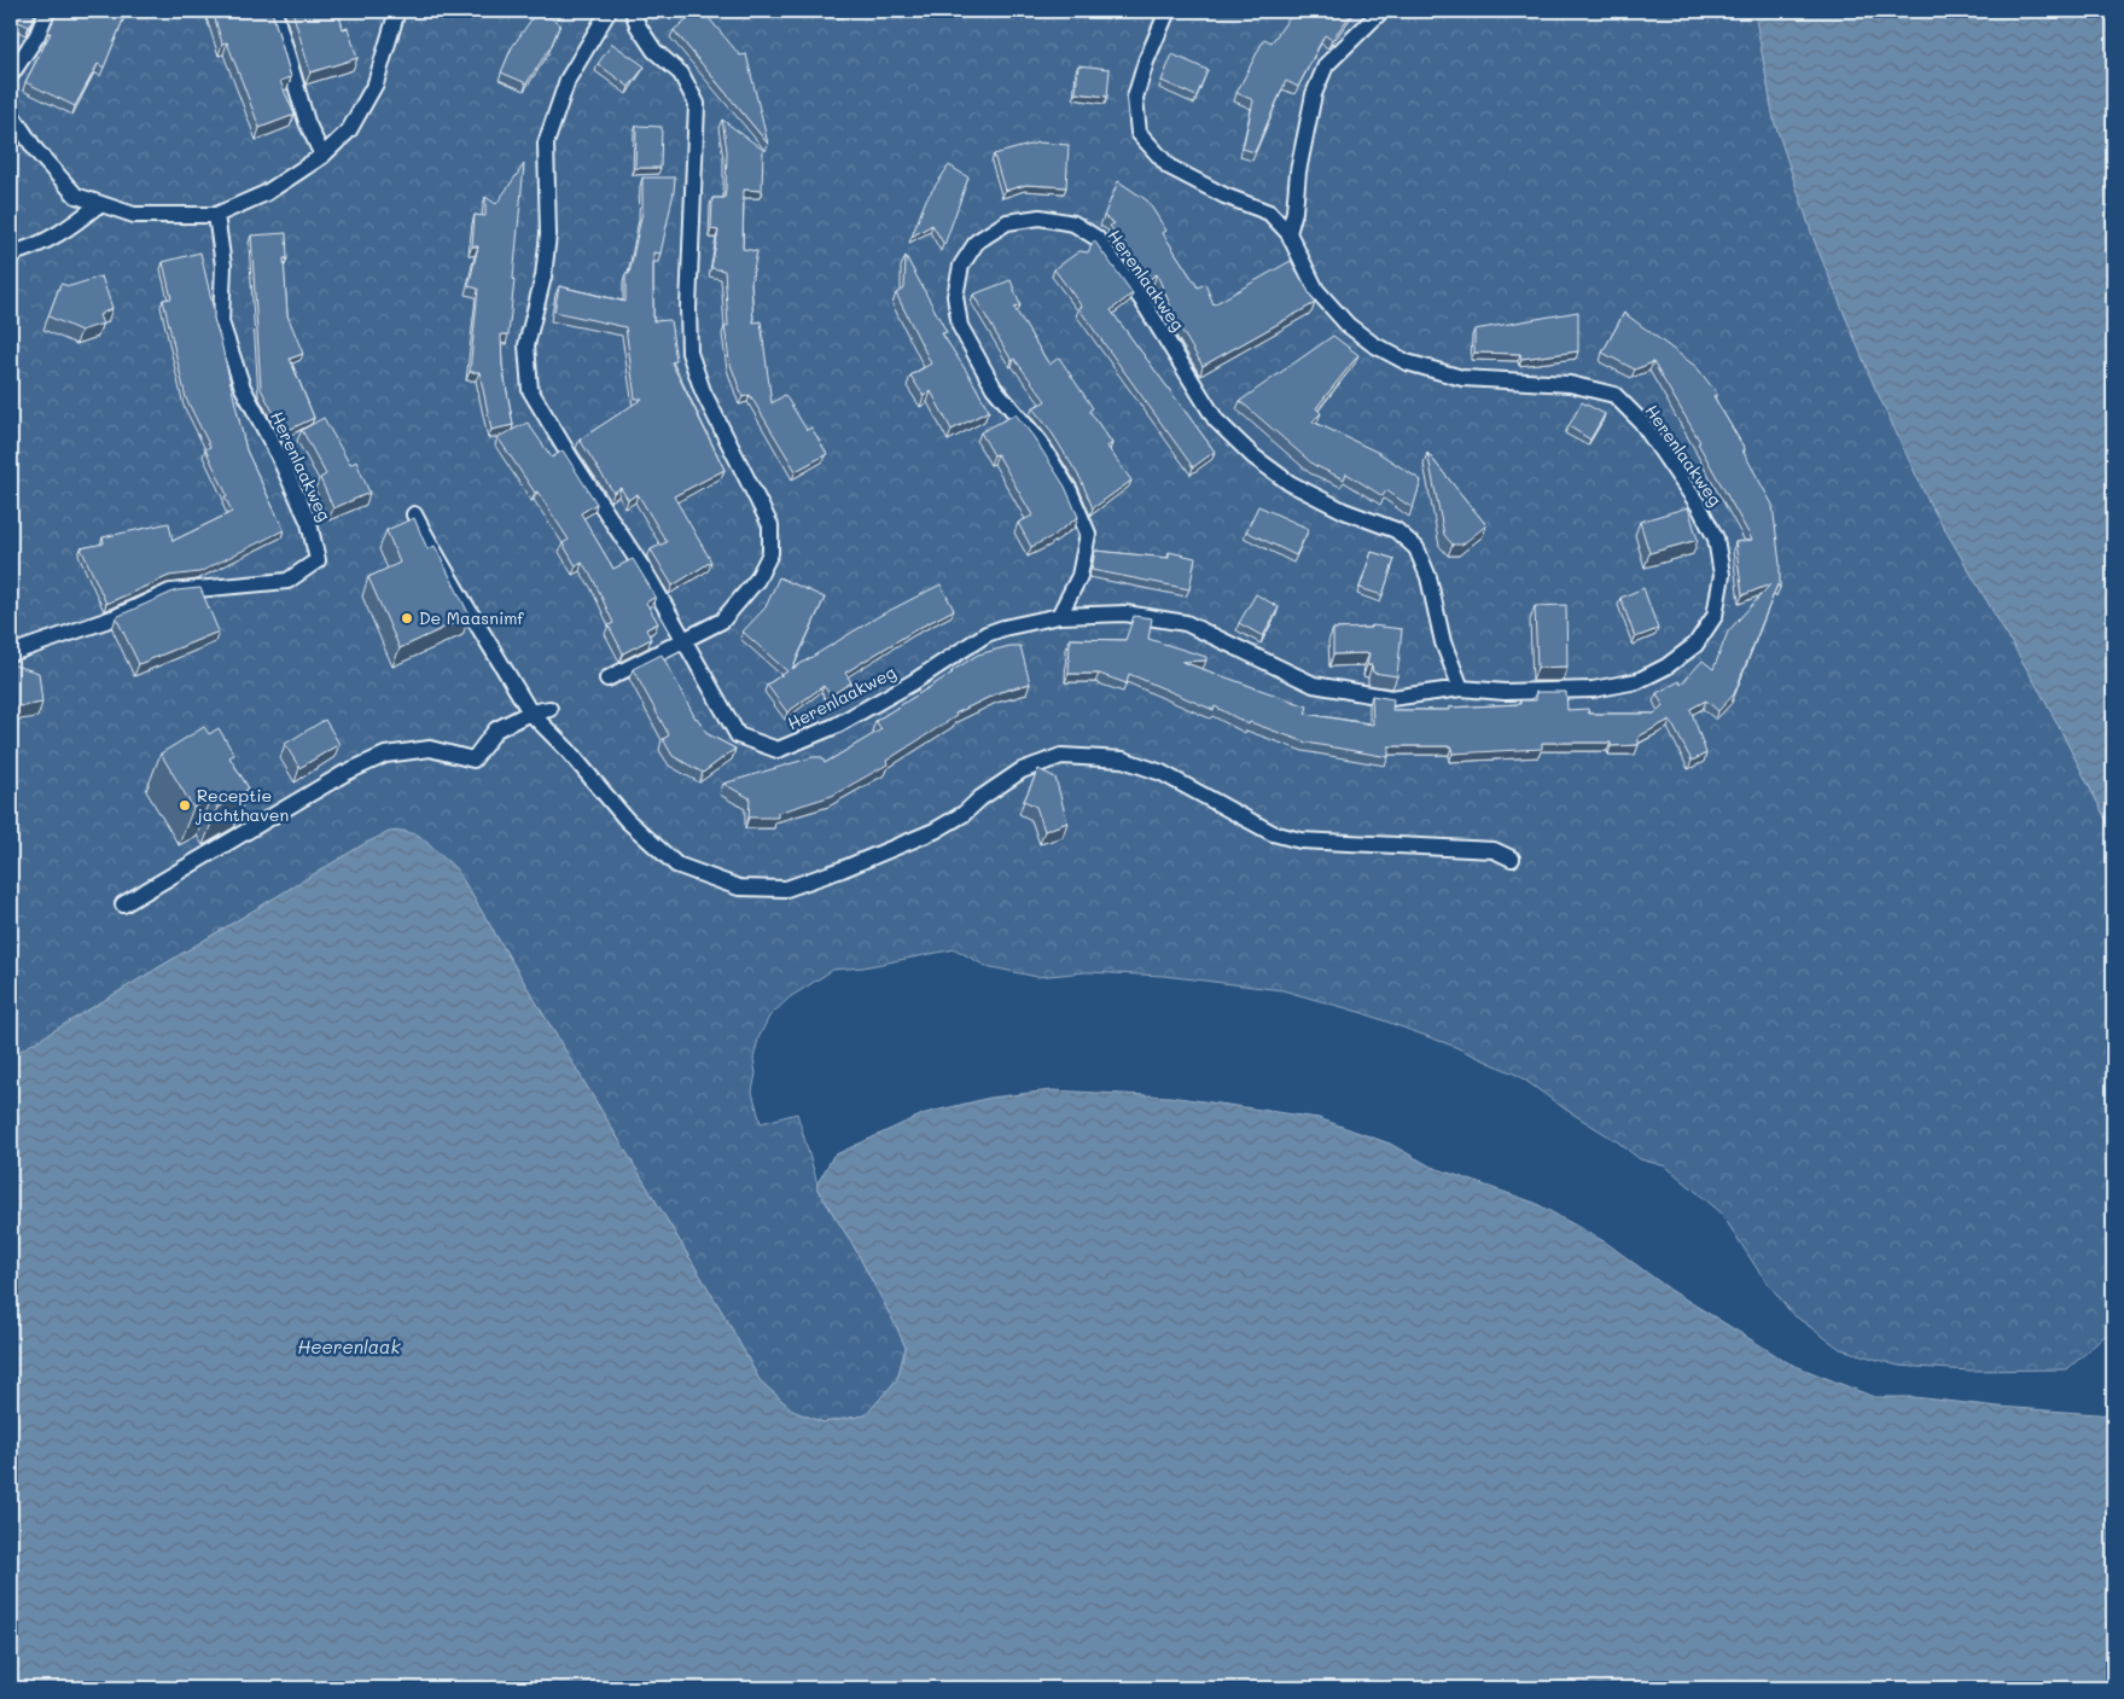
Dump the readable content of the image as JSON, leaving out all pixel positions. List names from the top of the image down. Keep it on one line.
{"streets":{"lane":["Herenlaakweg"]},"water":["Heerenlaak"],"places":["De Maasnimf","Receptie jachthaven"]}
